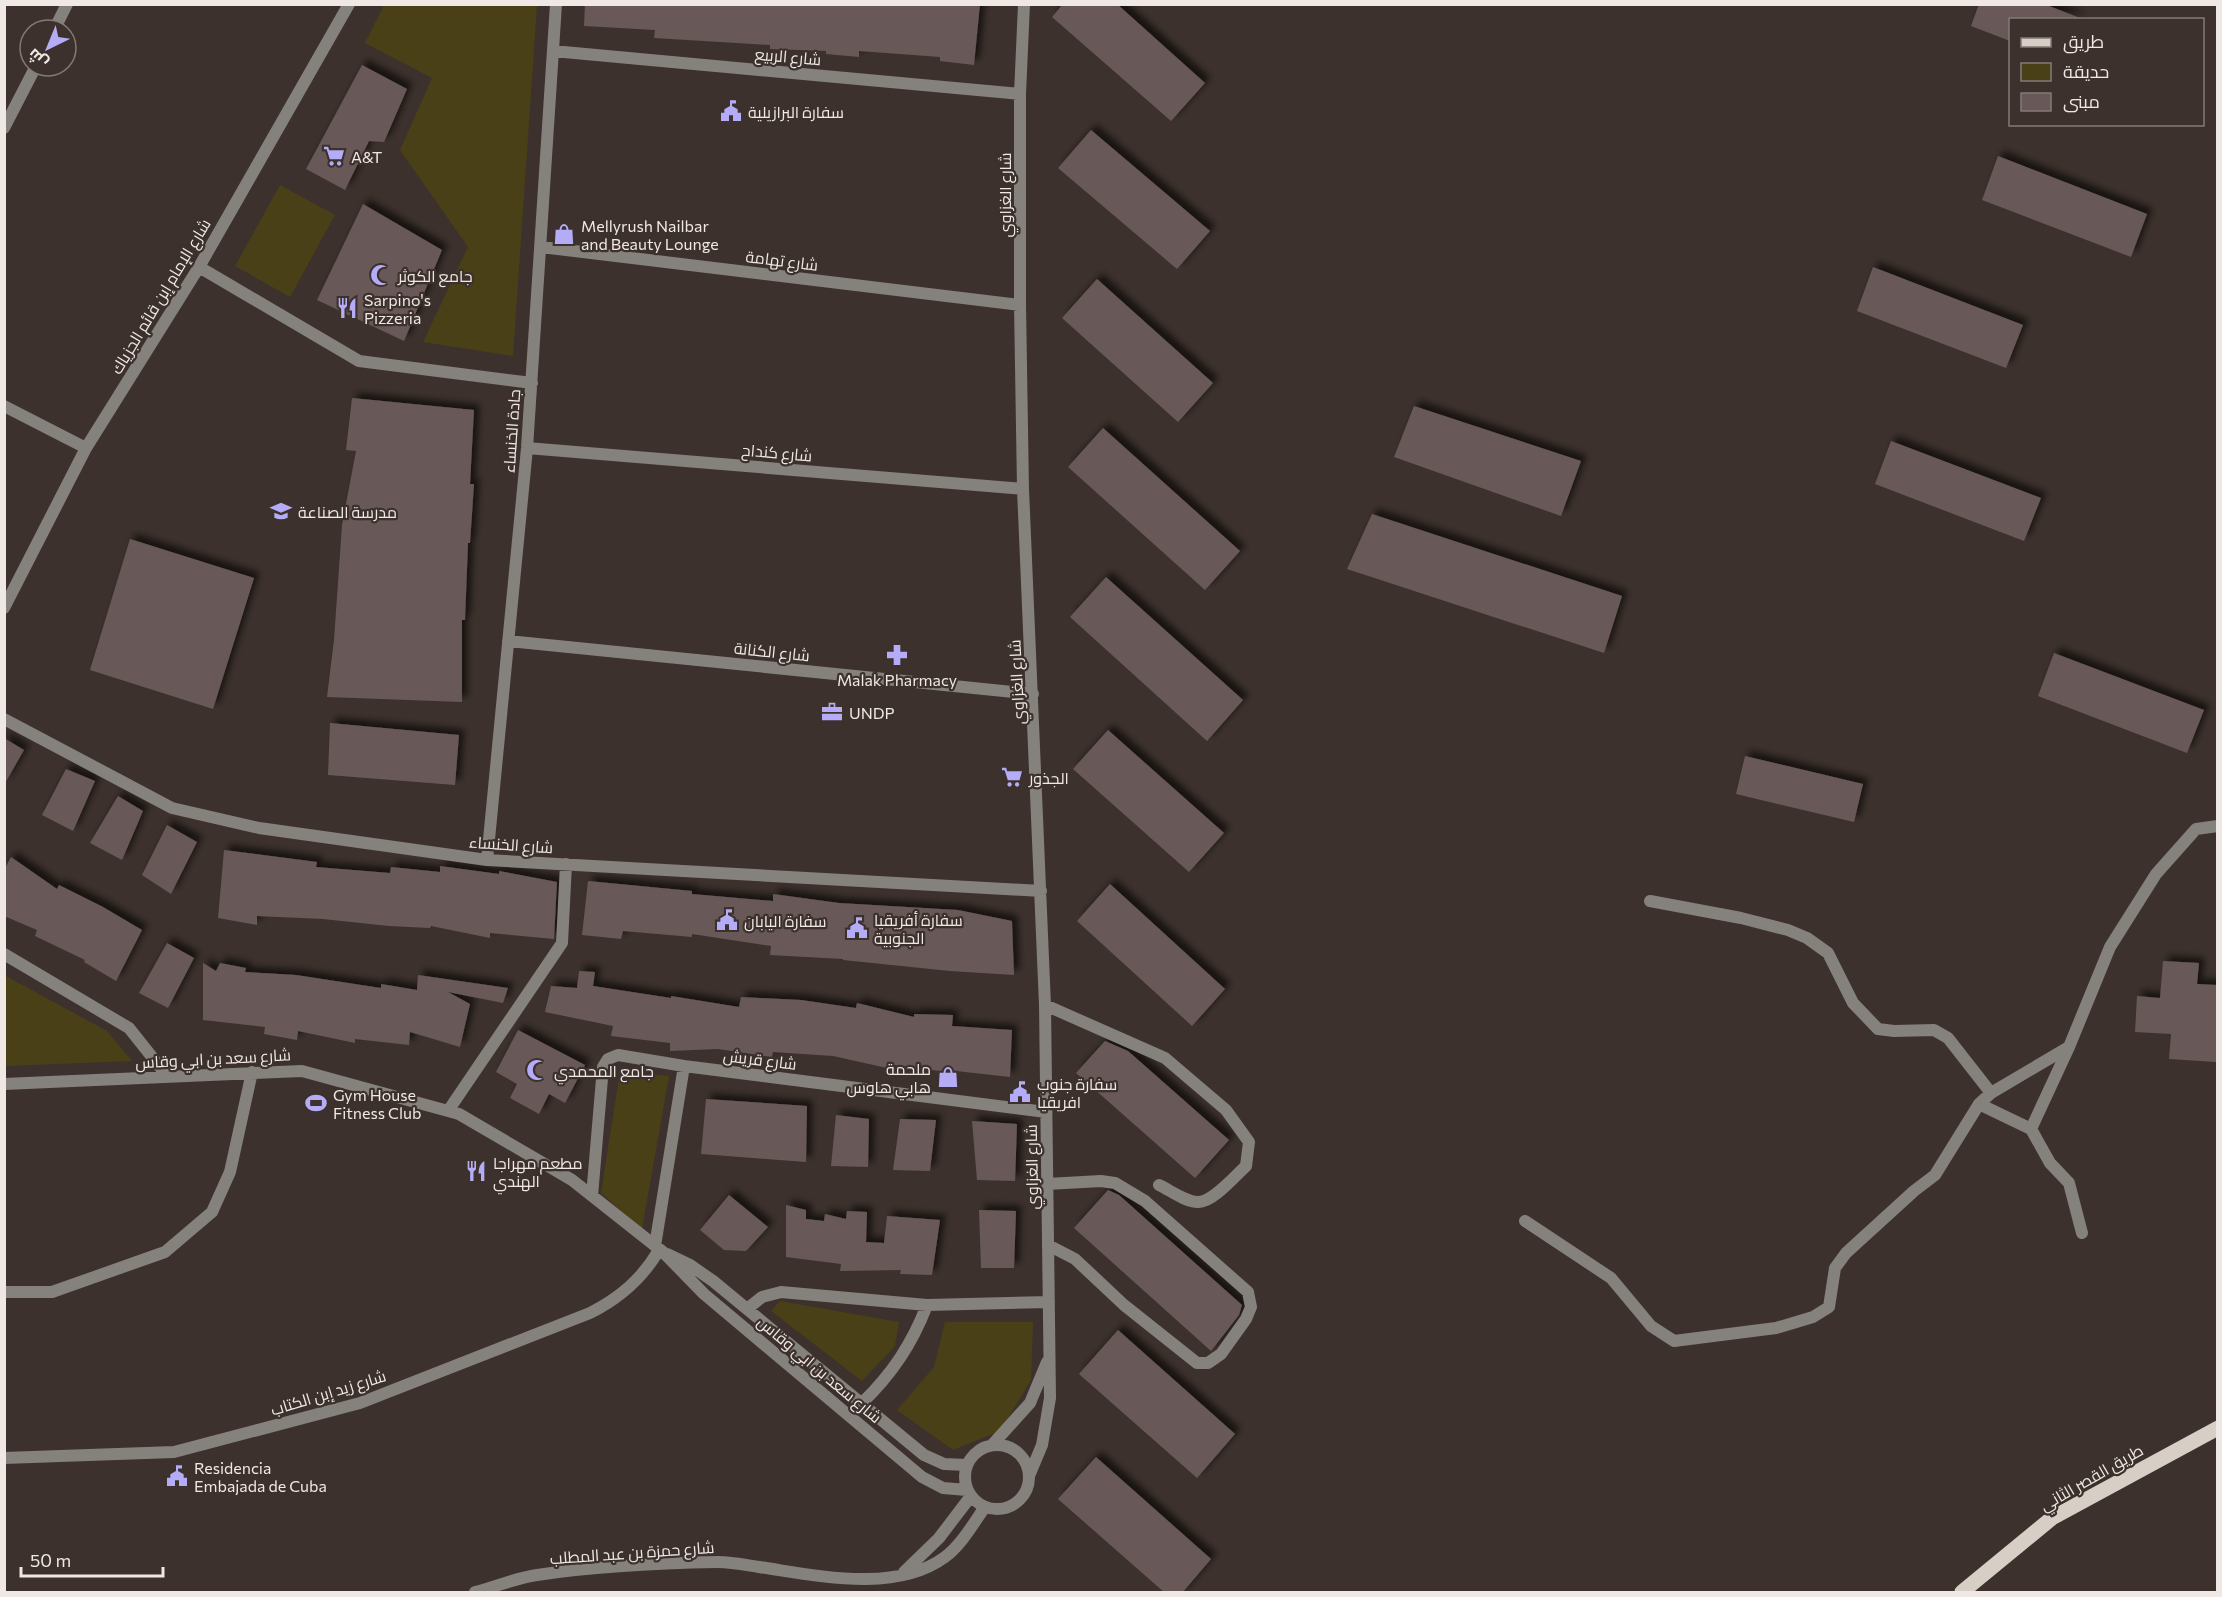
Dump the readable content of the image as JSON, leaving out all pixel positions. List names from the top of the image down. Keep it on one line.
{"streets":{"main road":["طريق القصر الثاني"],"street":["شارع الربيع","شارع الغزاوي","شارع تهامة","شارع الإمام إبن قائم الجزياك","جادة الخنساء","شارع كنداح","شارع الكنانة","شارع الخنساء","شارع سعد بن ابي وقاس","شارع قريش","شارع زيد إبن الكتاب","شارع حمزة بن عبد المطلب"]},"crossings":[["شارع الربيع","شارع الغزاوي"],["شارع الربيع","جادة الخنساء"],["شارع الغزاوي","شارع تهامة"],["شارع الغزاوي","شارع كنداح"],["شارع الغزاوي","شارع الكنانة"],["شارع الغزاوي","شارع الخنساء"],["شارع الغزاوي","شارع سعد بن ابي وقاس"],["شارع الغزاوي","شارع قريش"],["شارع الغزاوي","شارع حمزة بن عبد المطلب"],["شارع تهامة","جادة الخنساء"],["جادة الخنساء","شارع كنداح"],["جادة الخنساء","شارع الكنانة"],["جادة الخنساء","شارع الخنساء"],["شارع سعد بن ابي وقاس","شارع قريش"],["شارع سعد بن ابي وقاس","شارع زيد إبن الكتاب"],["شارع سعد بن ابي وقاس","شارع حمزة بن عبد المطلب"]],"places":{"public building":["سفارة البرازيلية","سفارة اليابان","سفارة أفريقيا الجنوبية","سفارة جنوب افريقيا","Residencia Embajada de Cuba"],"supermarket":["A&T","الجذور"],"shop":["Mellyrush Nailbar and Beauty Lounge","ملحمة هابي هاوس"],"mosque":["جامع الكوثر","جامع المحمدي"],"restaurant":["Sarpino's Pizzeria","مطعم مهراجا الهندي"],"school or university":["مدرسة الصناعة"],"pharmacy":["Malak Pharmacy"],"office":["UNDP"],"sports":["Gym House Fitness Club"]},"legend":["طريق","حديقة","مبنى"],"scale_bar":"50 m","north":"bottom left"}
